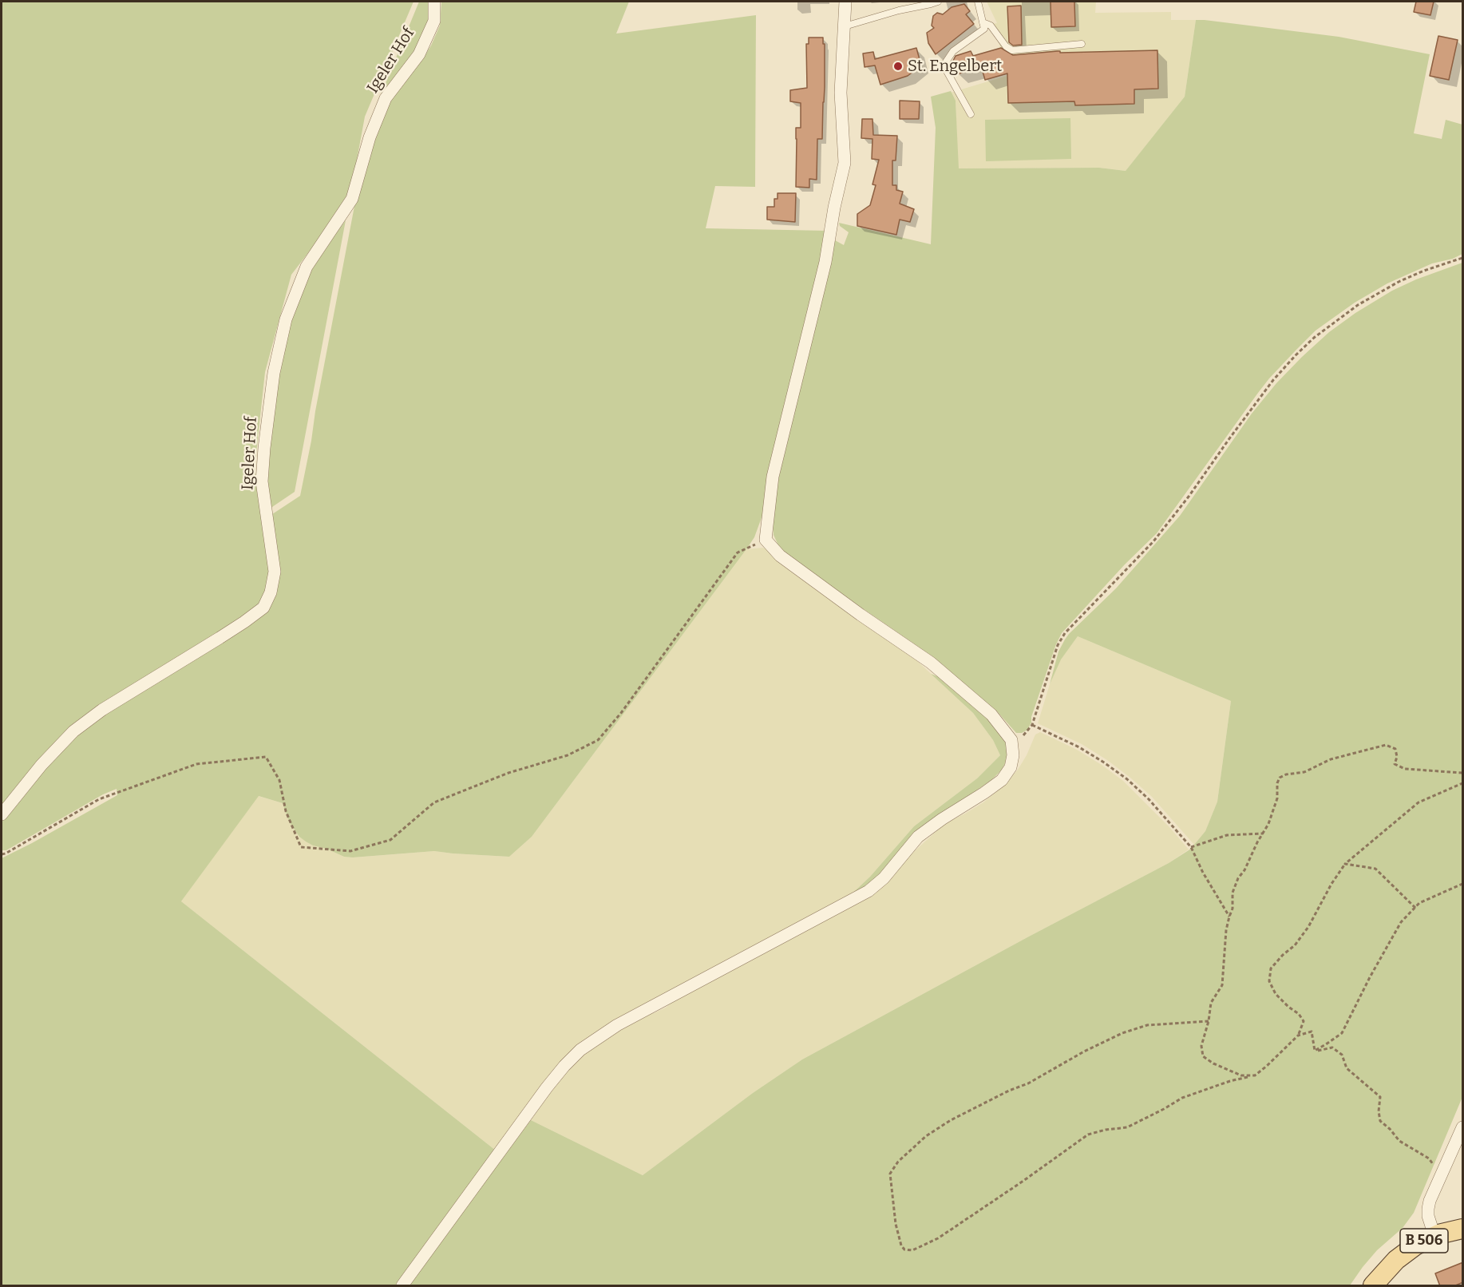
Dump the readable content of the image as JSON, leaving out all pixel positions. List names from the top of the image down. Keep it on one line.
{"streets":{"main road":["B 506"],"street":["Igeler Hof"]},"places":["St. Engelbert"]}
